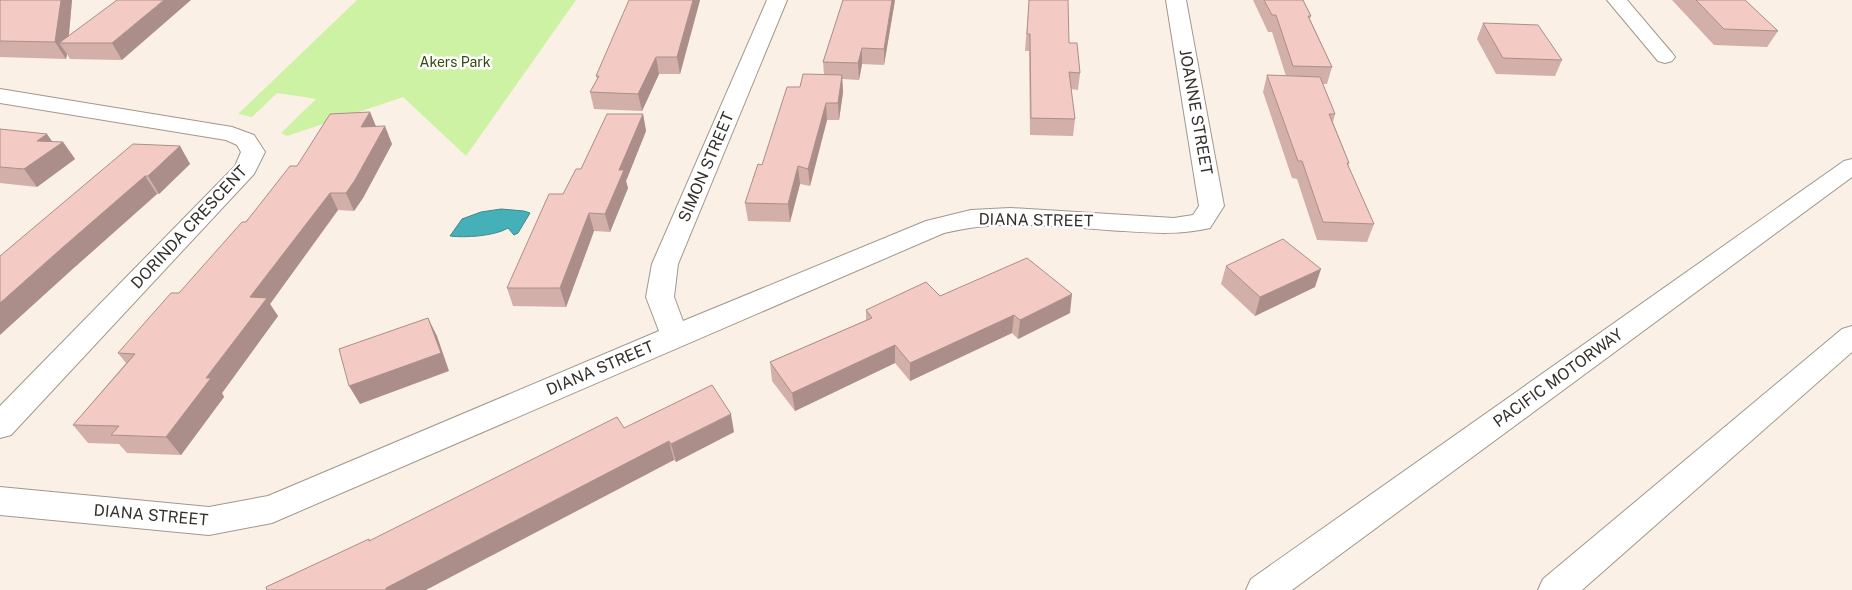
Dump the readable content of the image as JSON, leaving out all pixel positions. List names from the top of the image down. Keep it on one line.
{"streets":{"main road":["JOANNE STREET","SIMON STREET","DIANA STREET","DORINDA CRESCENT","PACIFIC MOTORWAY"]},"crossings":[["JOANNE STREET","DIANA STREET"],["SIMON STREET","DIANA STREET"]],"parks":["Akers Park"]}
